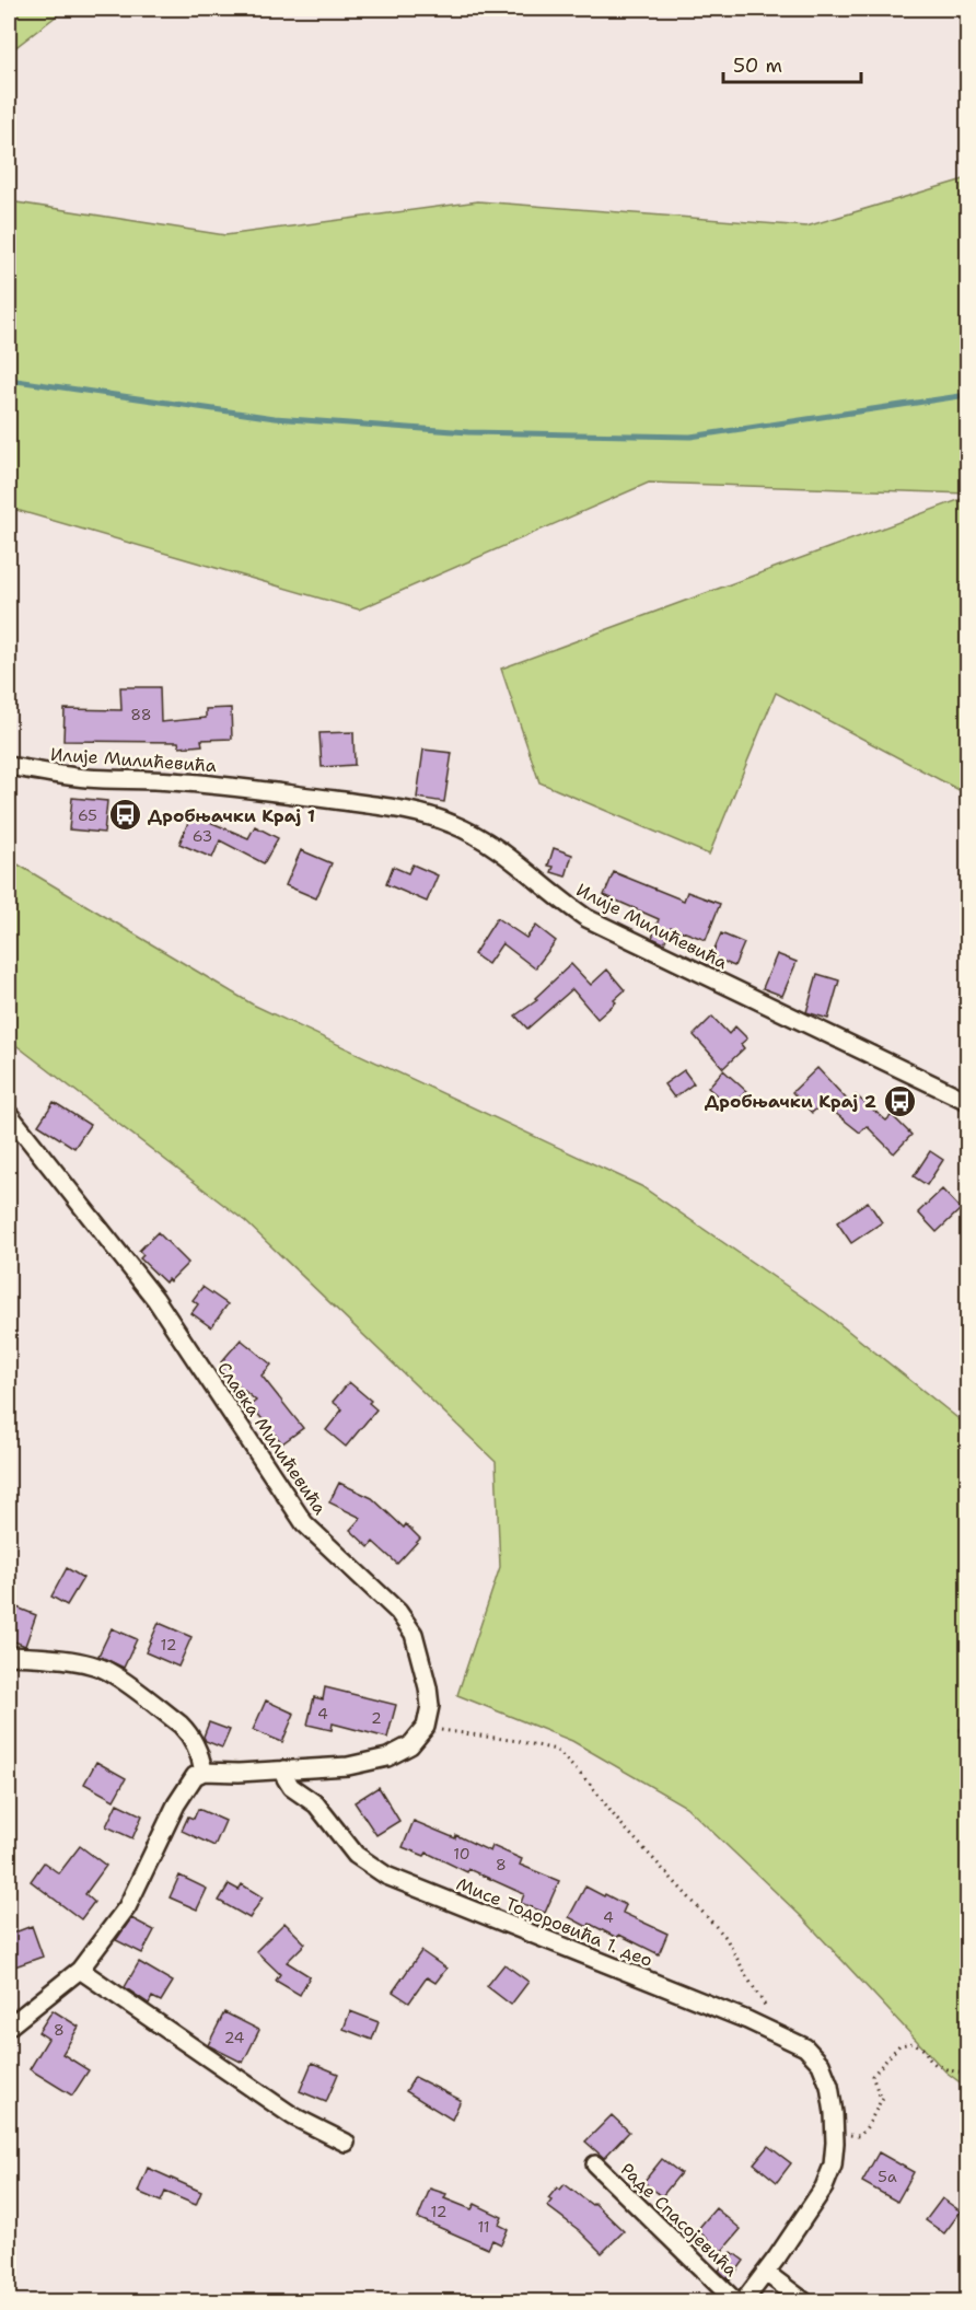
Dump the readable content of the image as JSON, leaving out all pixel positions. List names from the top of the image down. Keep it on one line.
{"streets":{"street":["Илије Милићевића","Славка Милићевића","Мисе Тодоровића 1. део","Раде Спасојевића"]},"crossings":[["Мисе Тодоровића 1. део","Раде Спасојевића"]],"places":{"bus stop":["Дробњачки Крај 1","Дробњачки Крај 2"]},"house_numbers":["88","65","63","12","4","2","10","8","4","8","24","5a","12","11"],"scale_bar":"50 m"}
